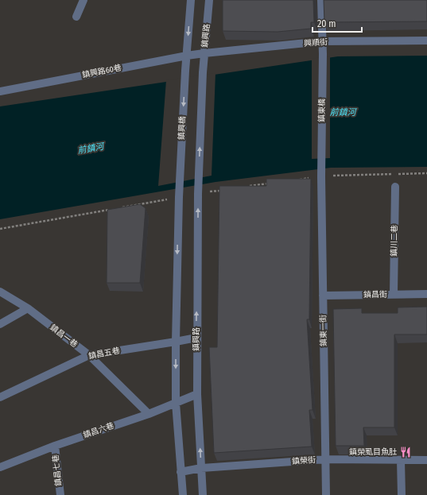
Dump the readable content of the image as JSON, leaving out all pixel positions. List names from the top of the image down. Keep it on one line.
{"streets":{"street":["鎮興路","興順街","鎮興路60巷","鎮東橋","鎮興橋","鎮川二巷","鎮昌街","鎮東一街","鎮昌一巷","鎮昌五巷","鎮昌六巷","鎮榮街","鎮昌七巷"]},"crossings":[["鎮興路","興順街"],["鎮興路","鎮興路60巷"],["鎮興路","鎮昌五巷"],["鎮興路","鎮昌六巷"],["鎮興路","鎮榮街"],["興順街","鎮興路60巷"],["興順街","鎮東橋"],["鎮興路60巷","鎮興橋"],["鎮東橋","鎮東一街"],["鎮川二巷","鎮昌街"],["鎮昌街","鎮東一街"],["鎮東一街","鎮榮街"],["鎮昌一巷","鎮昌五巷"],["鎮昌一巷","鎮昌六巷"],["鎮昌六巷","鎮昌七巷"]],"one_way":["鎮興橋"],"water":["前鎮河"],"places":{"restaurant":["鎮榮虱目魚肚"]},"scale_bar":"20 m"}
